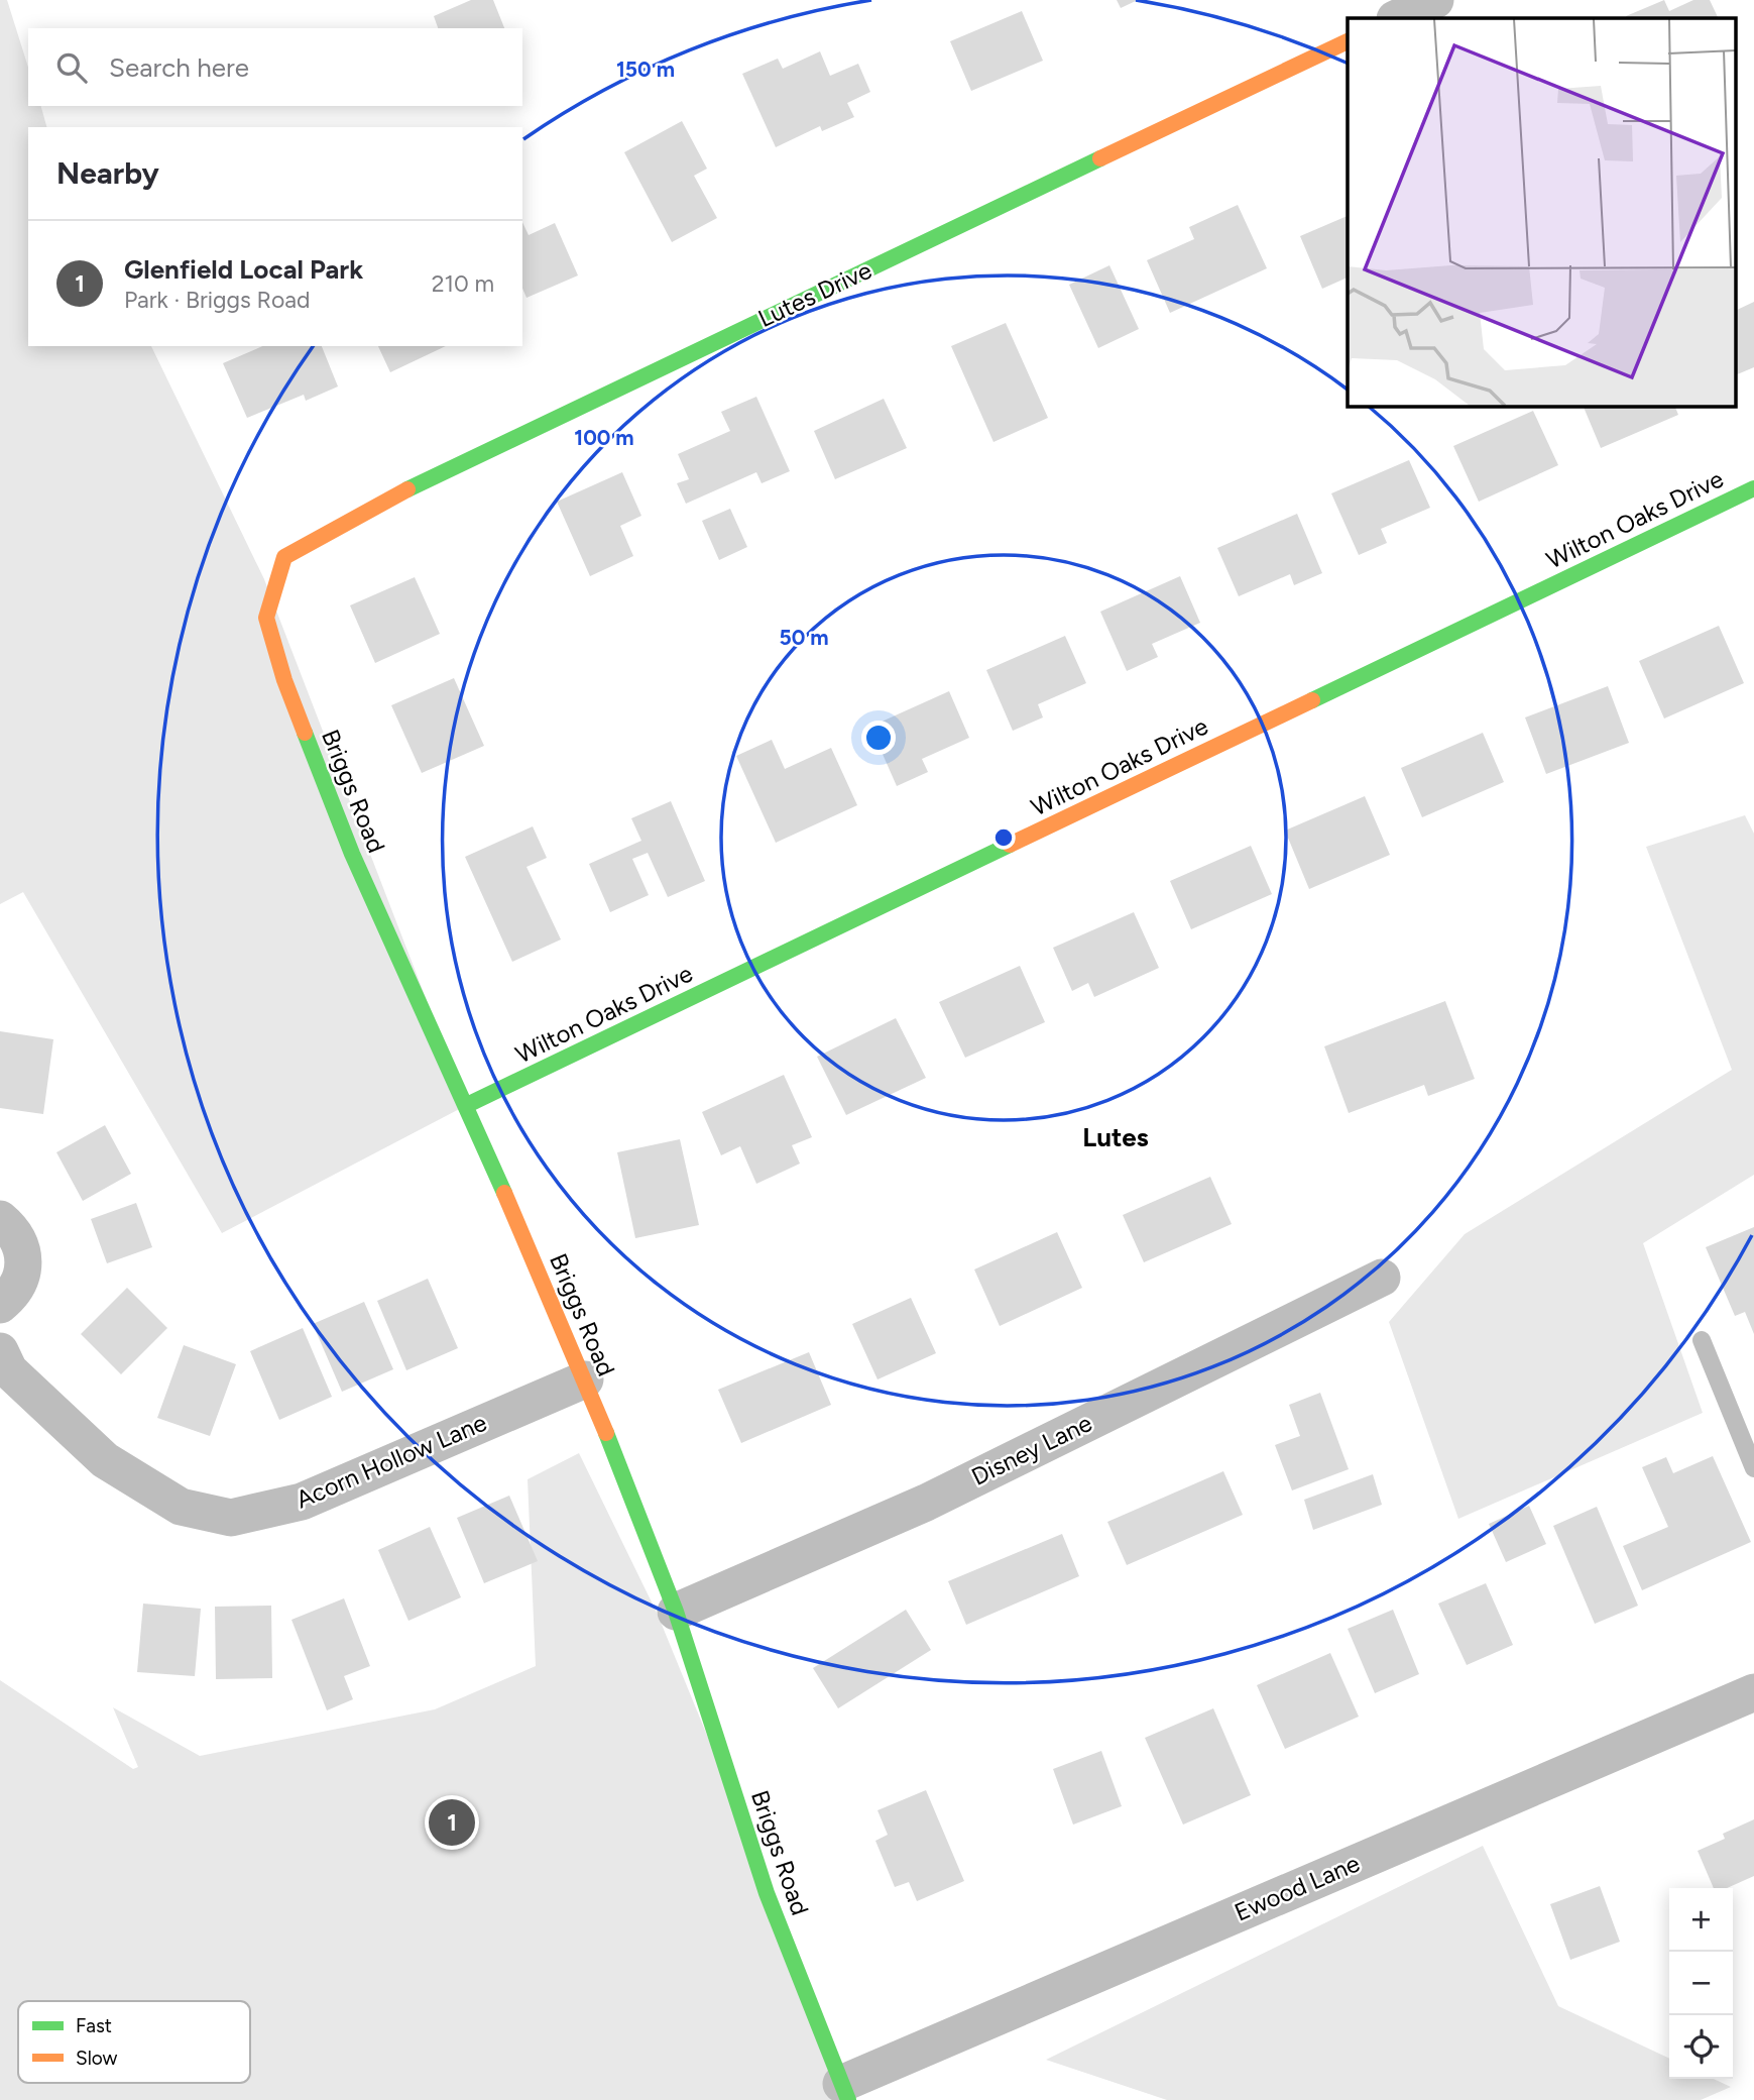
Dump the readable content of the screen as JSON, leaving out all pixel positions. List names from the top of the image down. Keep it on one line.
{"streets":{"street":["Lutes Drive","Wilton Oaks Drive","Briggs Road","Disney Lane","Acorn Hollow Lane","Ewood Lane"]},"crossings":[["Lutes Drive","Briggs Road"],["Wilton Oaks Drive","Briggs Road"],["Briggs Road","Disney Lane"],["Briggs Road","Acorn Hollow Lane"],["Briggs Road","Ewood Lane"]],"districts":["Lutes"],"legend":["Fast","Slow"],"page":{"search":"Search here","heading":"Nearby","list":[{"mark":"1","name":"Glenfield Local Park","note":"Park · Briggs Road","value":"210 m"}],"pins":"1","map_buttons":["+","−"]},"rings":["150 m","100 m","50 m"]}
